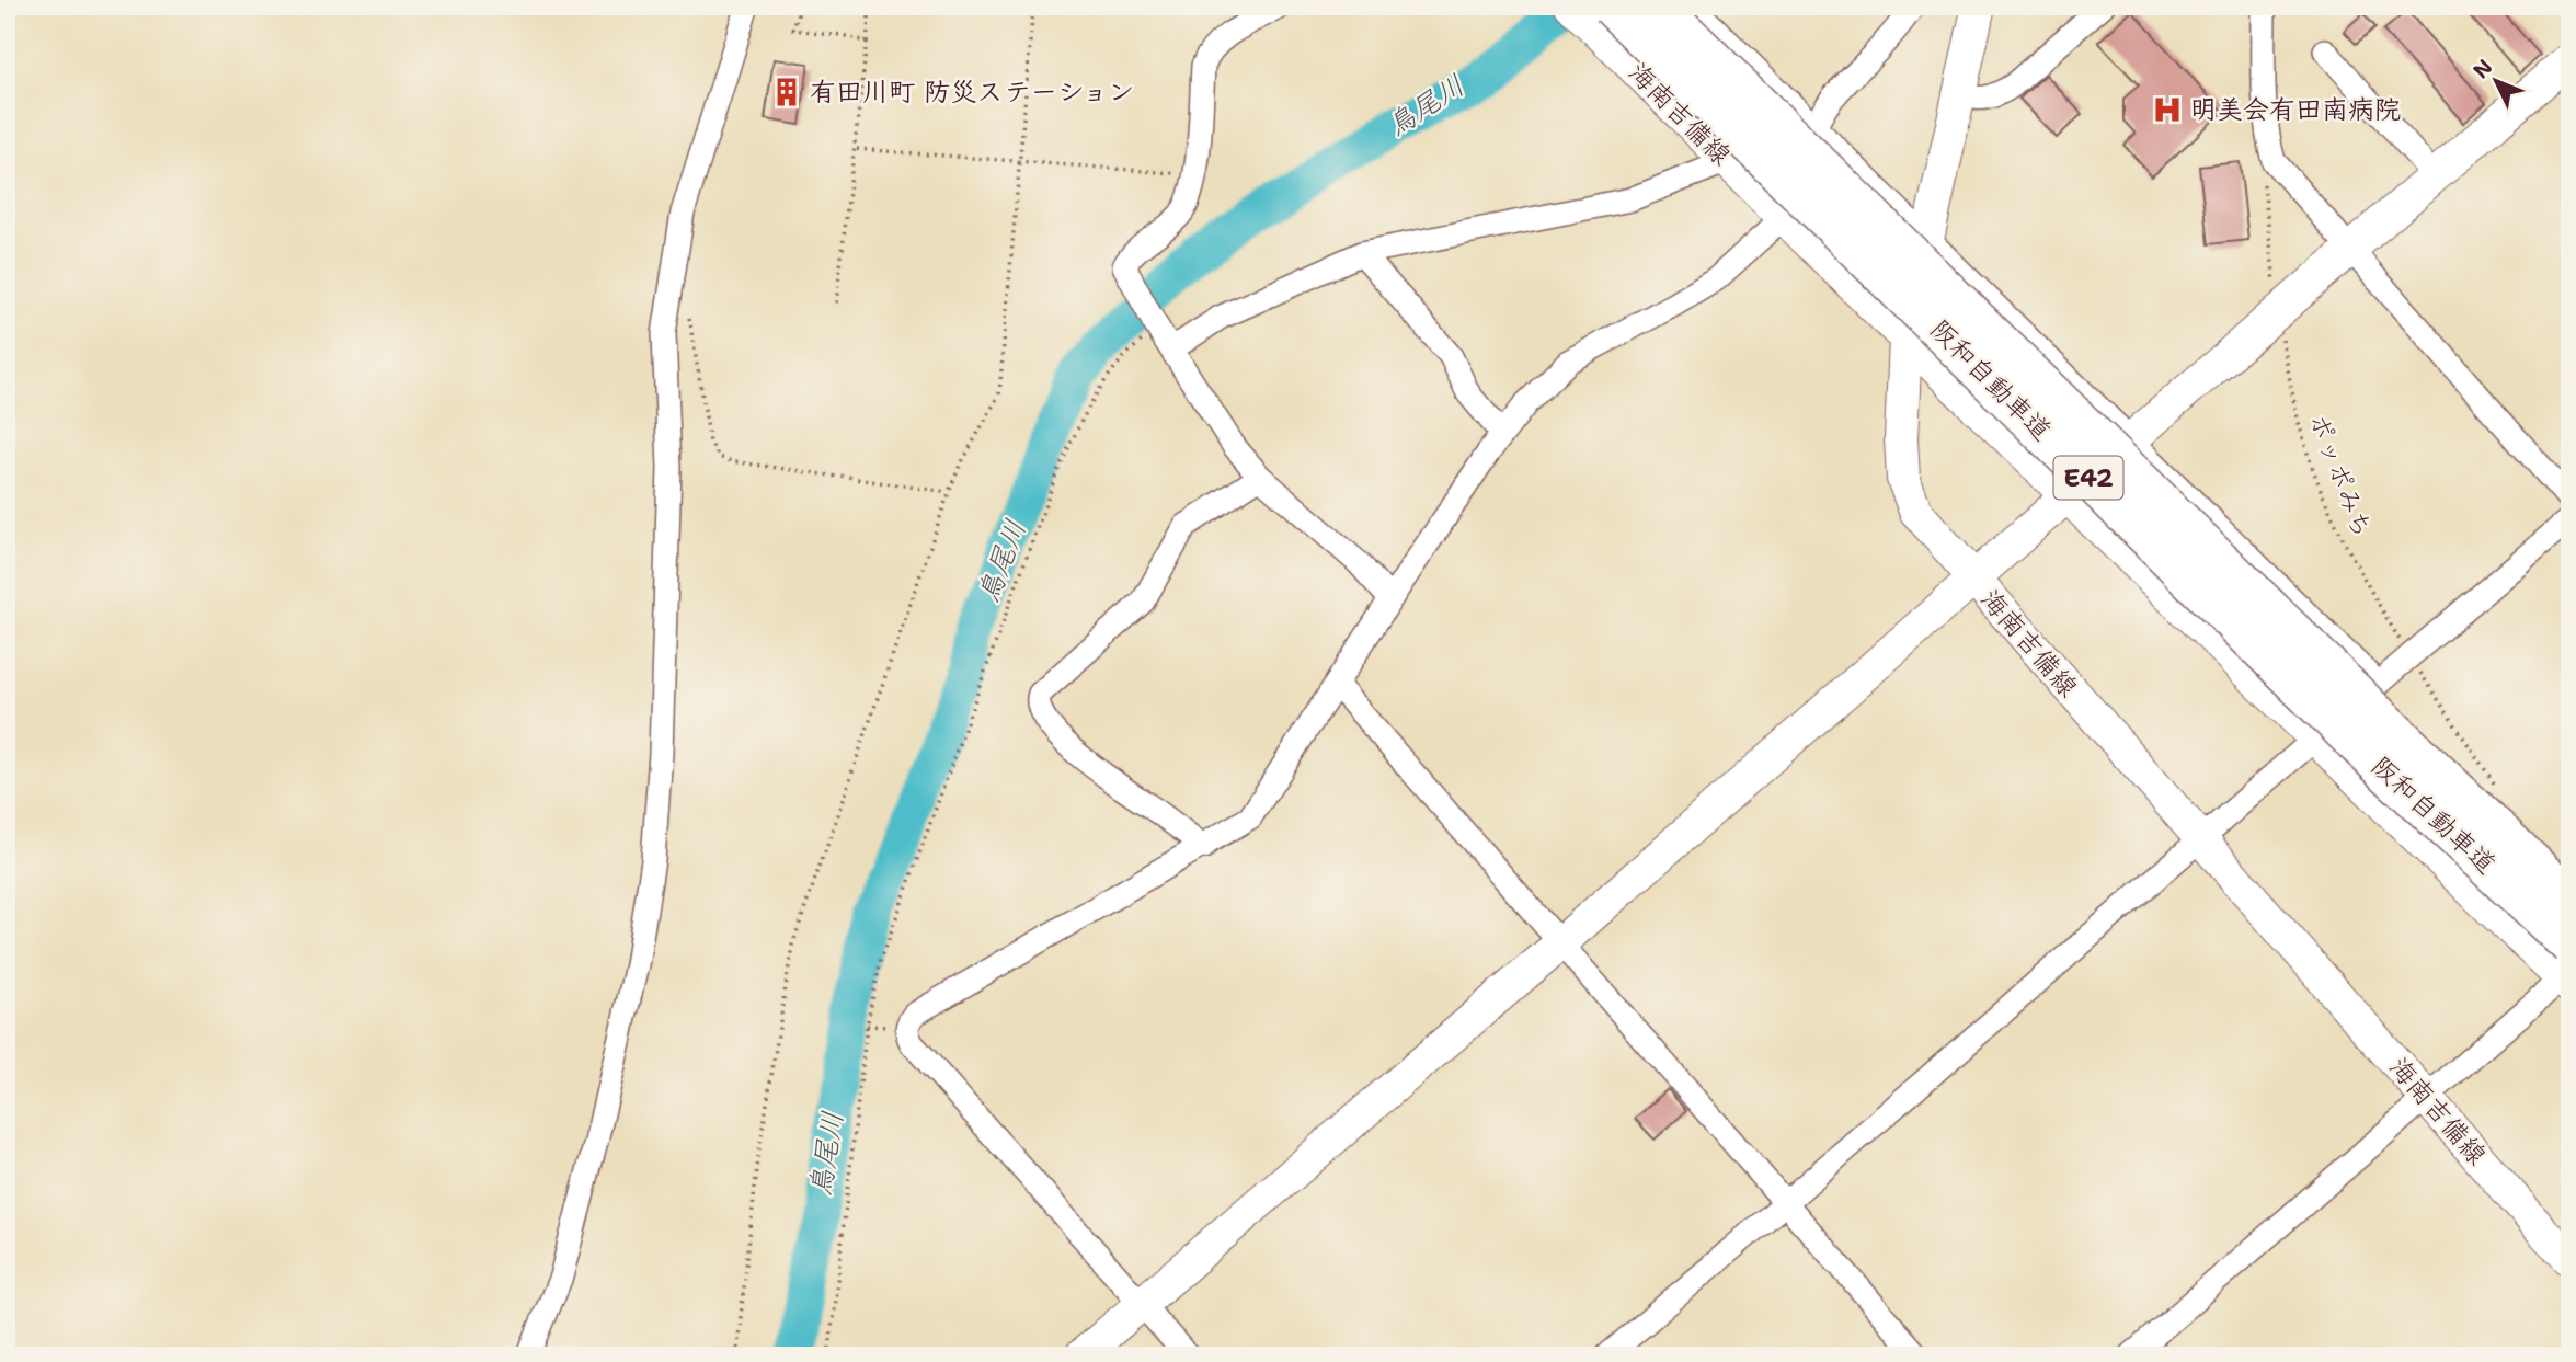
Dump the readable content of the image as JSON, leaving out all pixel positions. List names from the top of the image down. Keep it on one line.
{"streets":{"highway":["阪和自動車道","E42"],"street":["海南吉備線"],"path":["ポッポみち"]},"crossings":[["海南吉備線","阪和自動車道"]],"water":["鳥尾川"],"places":{"building":["有田川町 防災ステーション"],"hospital":["明美会有田南病院"]},"north":"top left"}
